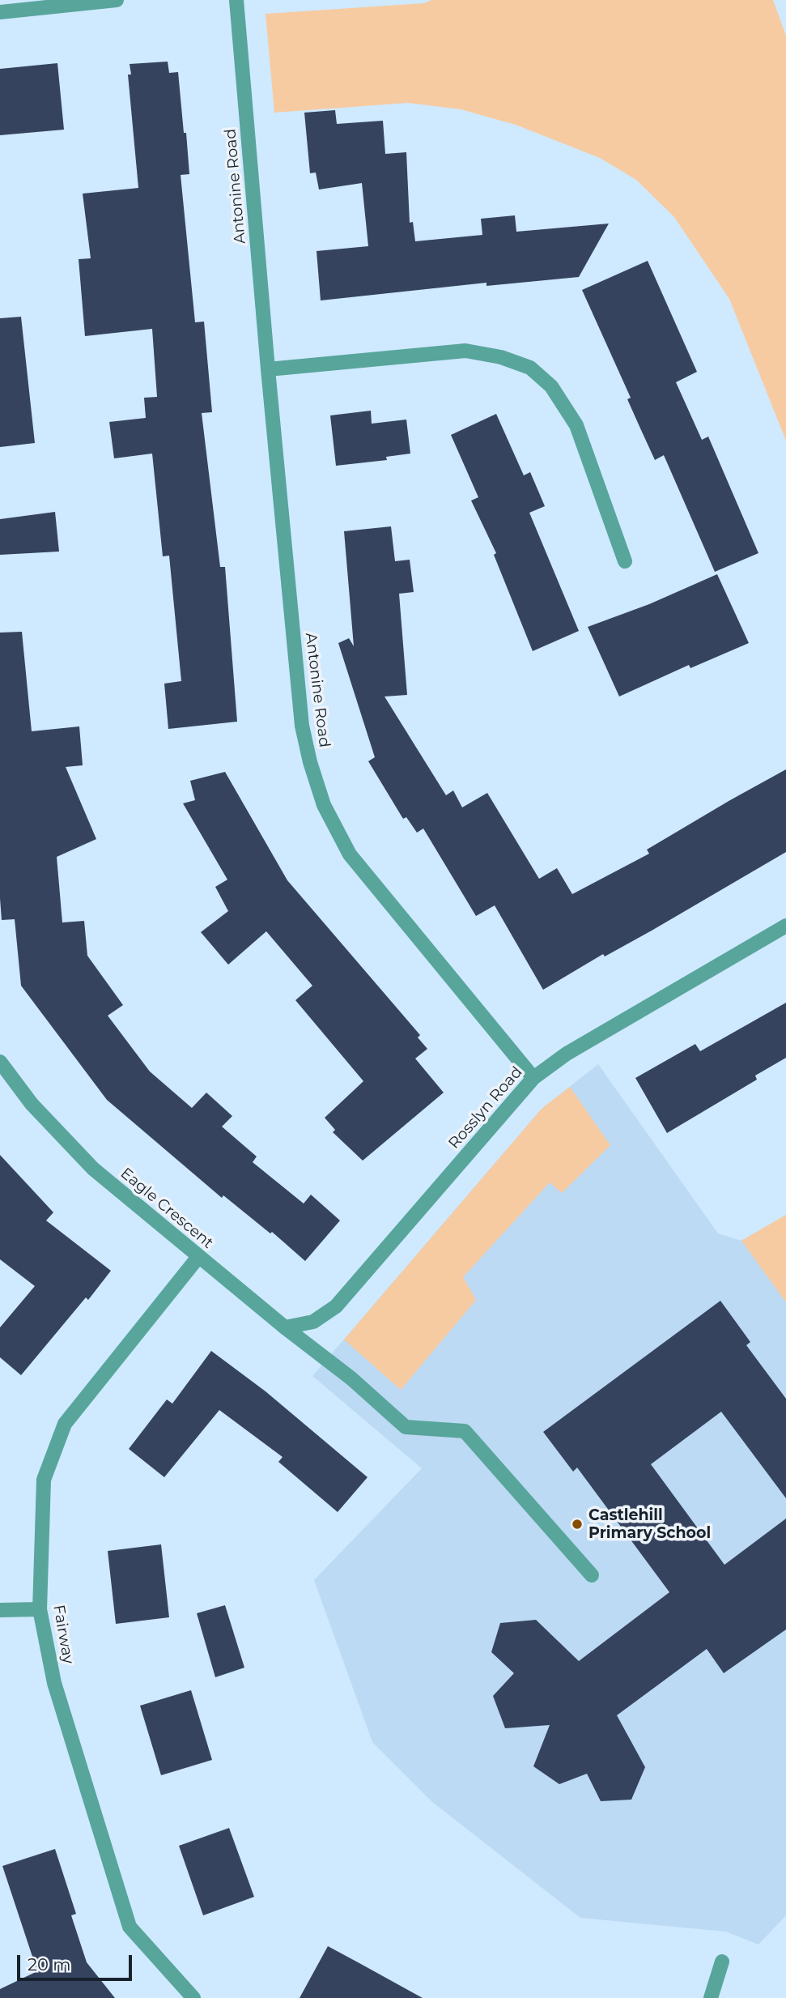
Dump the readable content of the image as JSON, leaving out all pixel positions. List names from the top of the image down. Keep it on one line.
{"streets":{"street":["Antonine Road","Rosslyn Road","Eagle Crescent","Fairway"]},"crossings":[["Antonine Road","Rosslyn Road"],["Rosslyn Road","Eagle Crescent"],["Eagle Crescent","Fairway"]],"places":["Castlehill Primary School"],"scale_bar":"20 m"}
